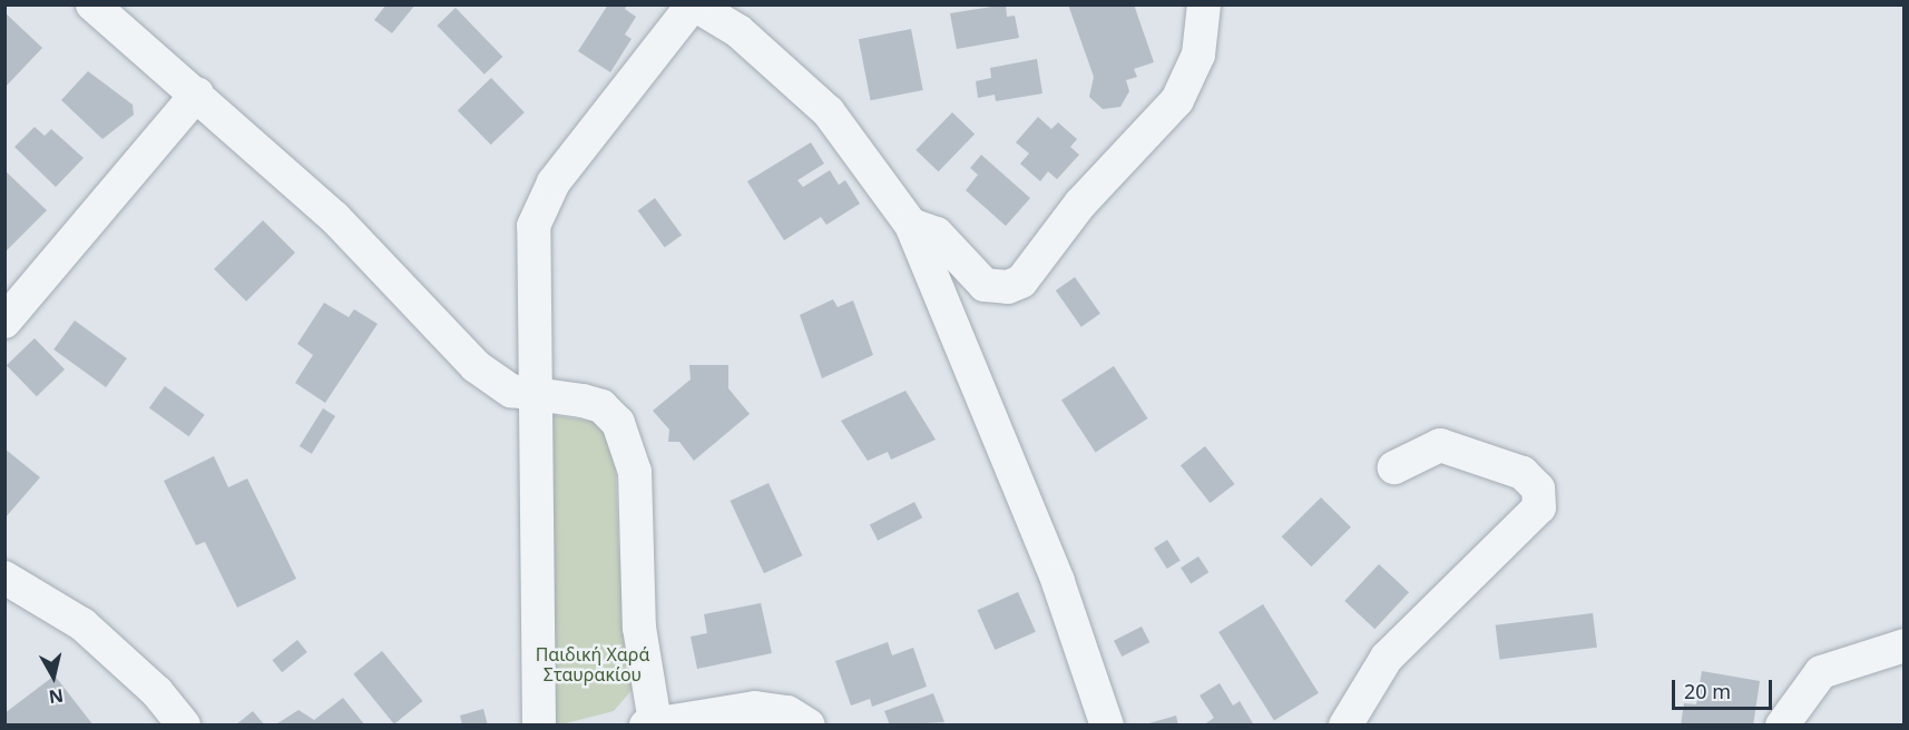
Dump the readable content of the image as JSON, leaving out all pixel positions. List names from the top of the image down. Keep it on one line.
{"parks":["Παιδική Χαρά Σταυρακίου"],"scale_bar":"20 m","north":"bottom"}
